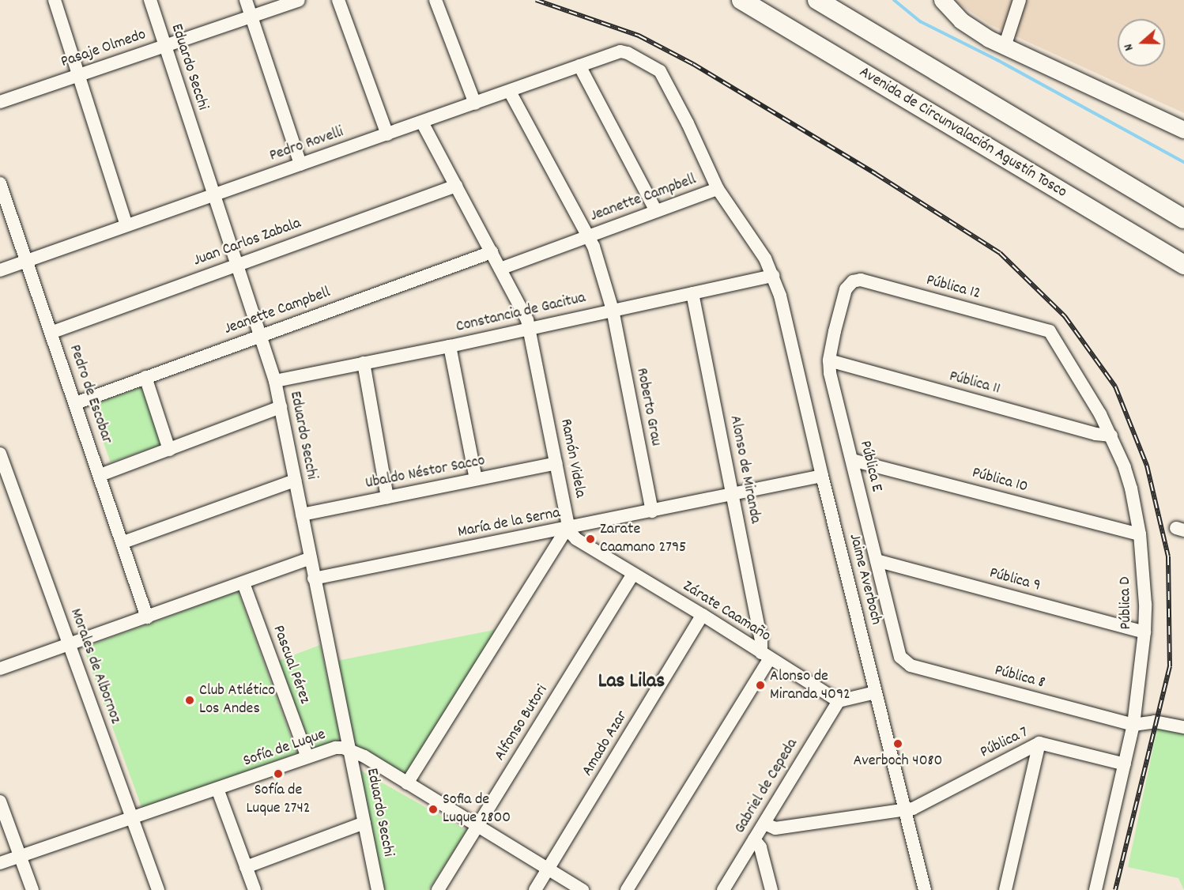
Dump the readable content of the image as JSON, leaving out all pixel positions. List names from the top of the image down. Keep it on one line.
{"streets":{"highway":["Avenida de Circunvalación Agustín Tosco"],"street":["Pasaje Olmedo","Eduardo Secchi","Pedro Rovelli","Jeanette Campbell","Juan Carlos Zabala","Pública 12","Constancia de Gacitua","Pública 11","Pedro de Escobar","Roberto Grau","Ramón Videla","Pública E","Alonso de Miranda","Ubaldo Néstor Sacco","Pública 10","María de la Serna","Jaime Averboch","Pública 9","Pública D","Zárate Caamaño","Pascual Pérez","Morales de Albornoz","Pública 8","Alfonso Butori","Pública 7","Amado Azar","Sofía de Luque","Gabriel de Cepeda"]},"crossings":[["Pasaje Olmedo","Eduardo Secchi"],["Eduardo Secchi","Pedro Rovelli"],["Eduardo Secchi","Jeanette Campbell"],["Eduardo Secchi","Juan Carlos Zabala"],["Eduardo Secchi","Constancia de Gacitua"],["Eduardo Secchi","Ubaldo Néstor Sacco"],["Eduardo Secchi","María de la Serna"],["Eduardo Secchi","Sofía de Luque"],["Pedro Rovelli","Pedro de Escobar"],["Pedro Rovelli","Roberto Grau"],["Pedro Rovelli","Ramón Videla"],["Pedro Rovelli","Jaime Averboch"],["Jeanette Campbell","Pedro de Escobar"],["Jeanette Campbell","Roberto Grau"],["Jeanette Campbell","Ramón Videla"],["Jeanette Campbell","Jaime Averboch"],["Juan Carlos Zabala","Pedro de Escobar"],["Juan Carlos Zabala","Ramón Videla"],["Pública 12","Pública E"],["Pública 12","Pública D"],["Constancia de Gacitua","Roberto Grau"],["Constancia de Gacitua","Ramón Videla"],["Constancia de Gacitua","Alonso de Miranda"],["Constancia de Gacitua","Jaime Averboch"],["Pública 11","Pública E"],["Pública 11","Pública D"],["Roberto Grau","María de la Serna"],["Ramón Videla","Ubaldo Néstor Sacco"],["Ramón Videla","María de la Serna"],["Ramón Videla","Zárate Caamaño"],["Pública E","Pública 10"],["Pública E","Pública 9"],["Pública E","Pública 8"],["Alonso de Miranda","María de la Serna"],["Alonso de Miranda","Zárate Caamaño"],["Pública 10","Pública D"],["María de la Serna","Jaime Averboch"],["María de la Serna","Zárate Caamaño"],["Jaime Averboch","Pública 7"],["Pública 9","Pública D"],["Pública D","Pública 8"],["Pública D","Pública 7"],["Zárate Caamaño","Alfonso Butori"],["Zárate Caamaño","Amado Azar"],["Zárate Caamaño","Gabriel de Cepeda"],["Pascual Pérez","Sofía de Luque"],["Morales de Albornoz","Sofía de Luque"],["Pública 7","Gabriel de Cepeda"]],"districts":["Las Lilas"],"places":["Zarate Caamano 2795","Alonso de Miranda 4092","Club Atlético Los Andes","Averboch 4080","Sofía de Luque 2742","Sofia de Luque 2800"],"north":"left"}
